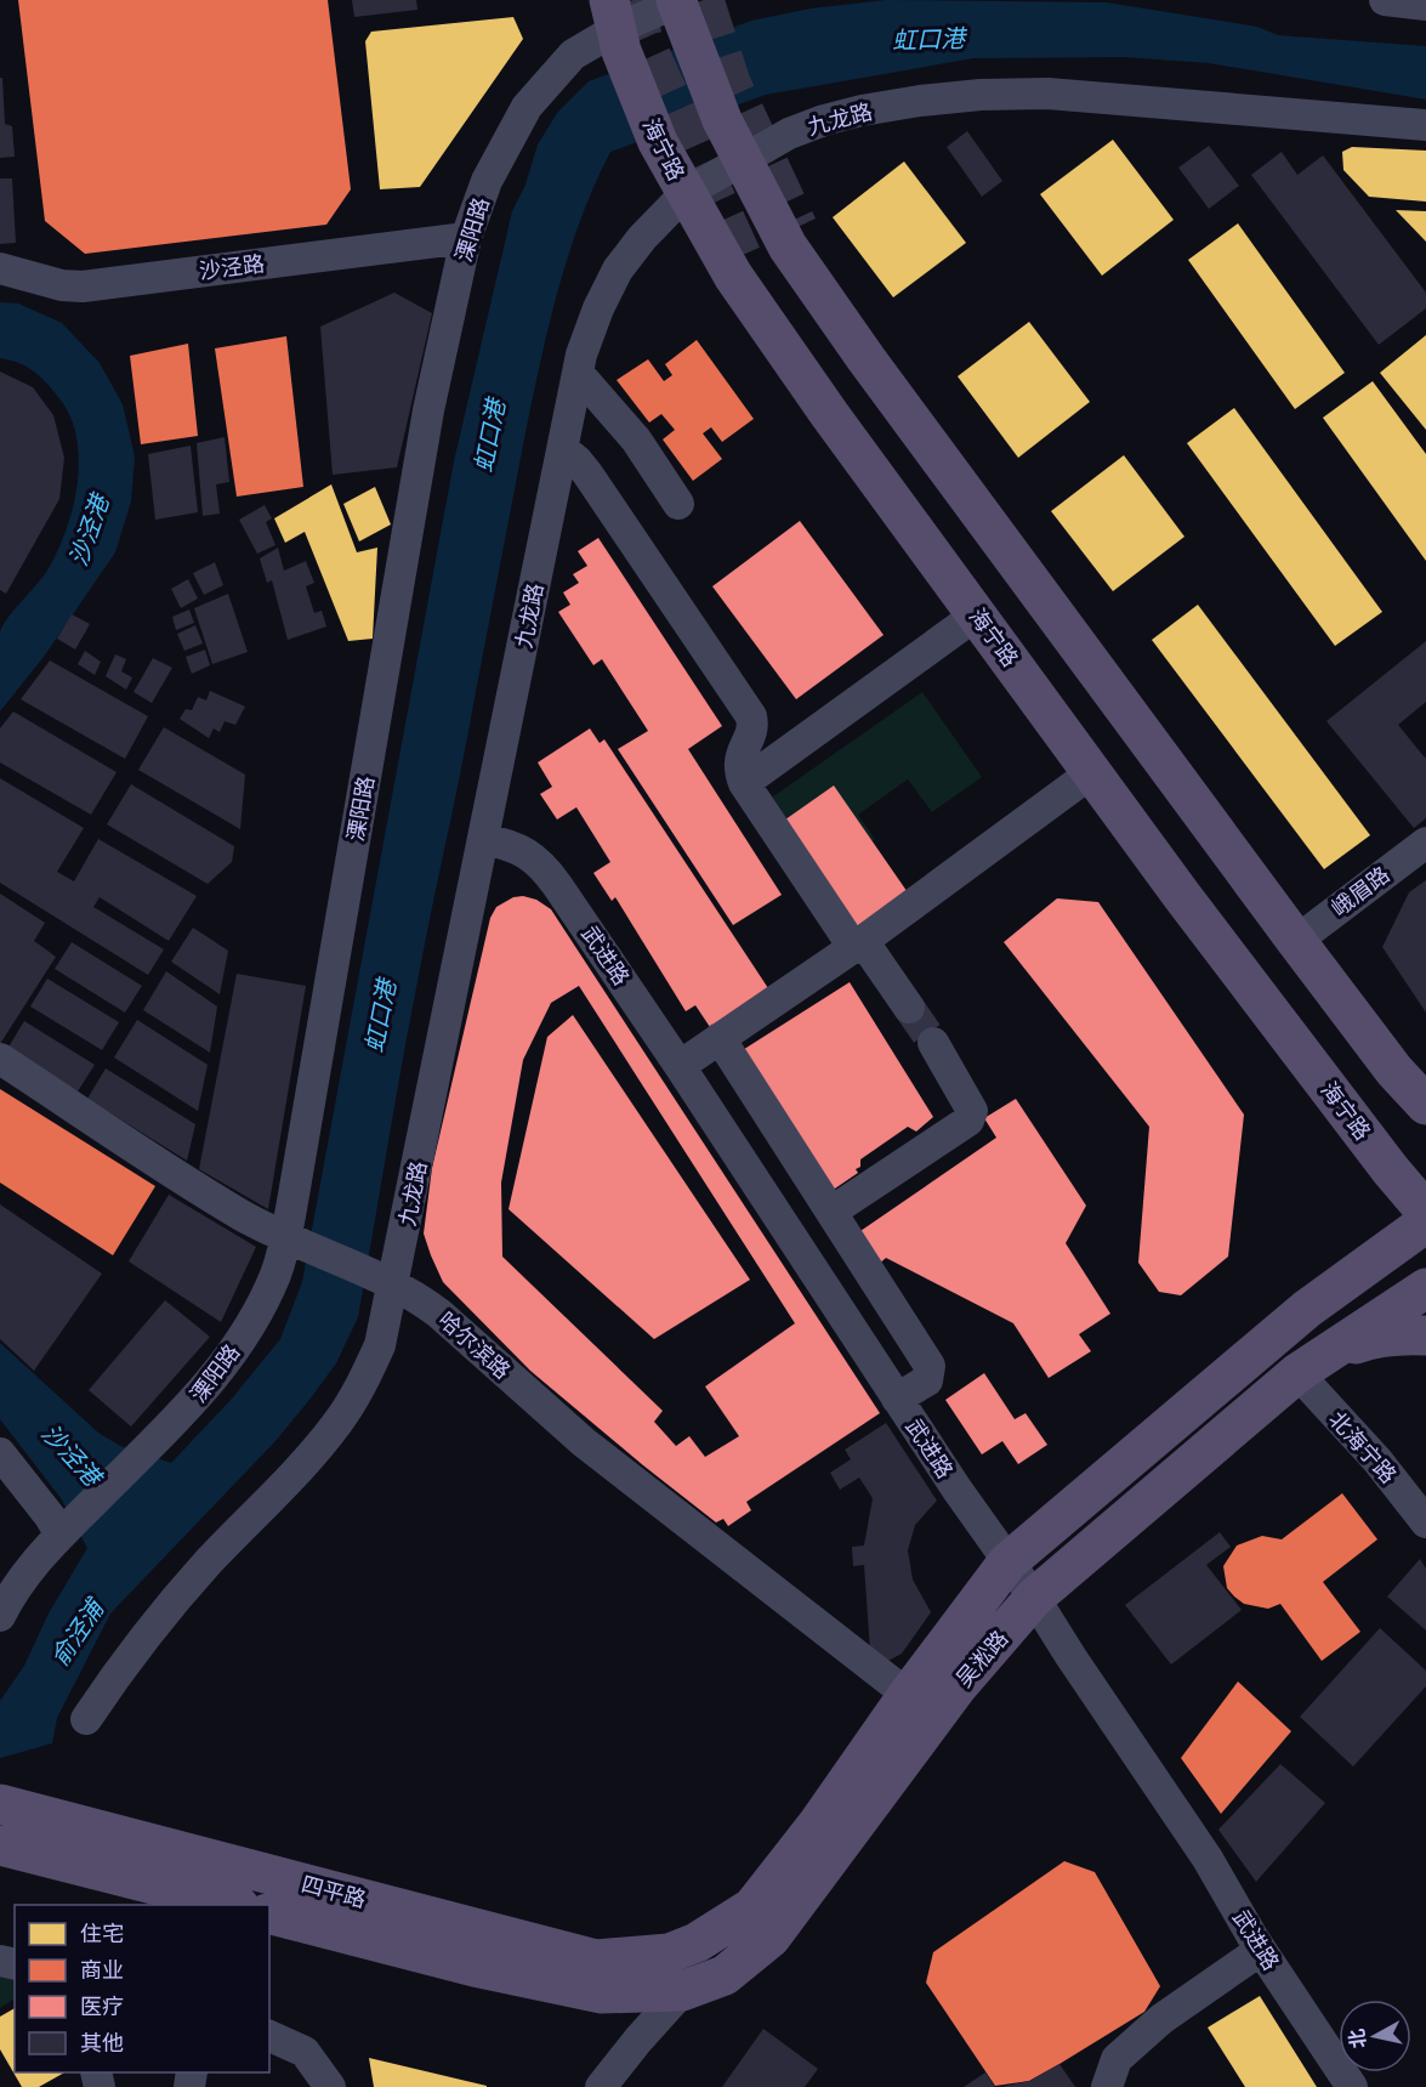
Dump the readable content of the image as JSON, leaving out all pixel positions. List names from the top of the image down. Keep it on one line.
{"streets":{"main road":["海宁路","吴淞路","四平路"],"street":["九龙路","溧阳路","沙泾路","峨眉路","武进路","哈尔滨路","北海宁路"]},"crossings":[["九龙路","海宁路"],["九龙路","武进路"],["九龙路","哈尔滨路"],["海宁路","溧阳路"],["溧阳路","沙泾路"],["溧阳路","哈尔滨路"],["武进路","吴淞路"],["哈尔滨路","吴淞路"],["北海宁路","吴淞路"],["吴淞路","四平路"]],"water":["虹口港","沙泾港","俞泾浦"],"legend":["住宅","商业","医疗","其他"],"north":"left"}
